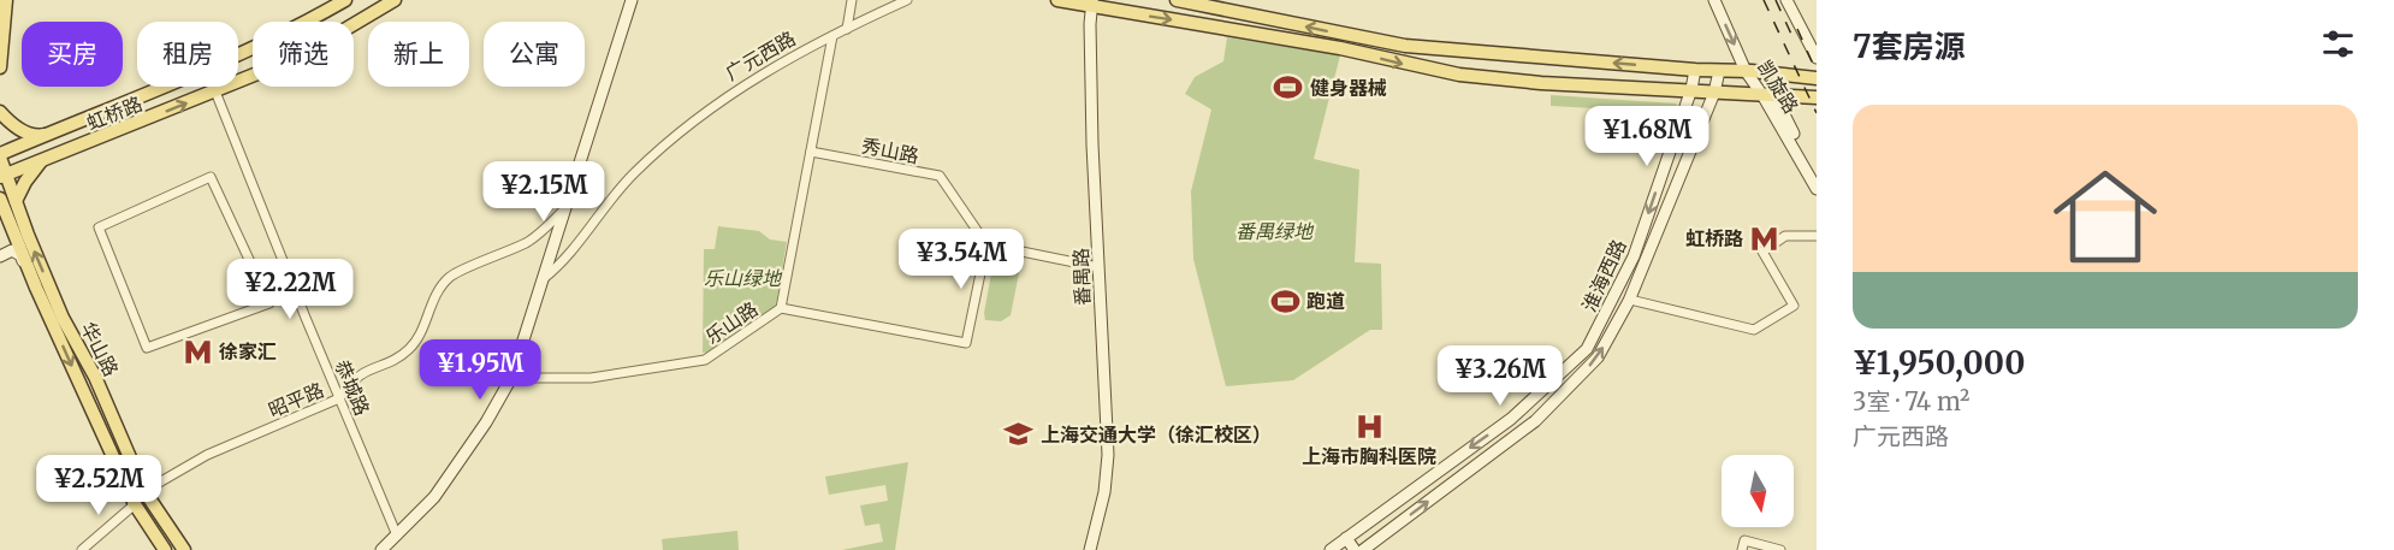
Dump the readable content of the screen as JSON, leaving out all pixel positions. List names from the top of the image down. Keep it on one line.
{"streets":{"main road":["虹桥路","华山路"],"street":["广元西路","凯旋路","秀山路","淮海西路","番禺路","乐山路","恭城路","昭平路"]},"crossings":[["广元西路","乐山路"],["广元西路","恭城路"],["虹桥路","华山路"],["虹桥路","恭城路"],["秀山路","乐山路"],["华山路","昭平路"],["恭城路","昭平路"]],"parks":["番禺绿地","乐山绿地"],"places":{"sports":["健身器械","跑道"],"metro station":["虹桥路","徐家汇"],"hospital":["上海市胸科医院"],"school or university":["上海交通大学（徐汇校区）"]},"north":"bottom","page":{"heading":"7套房源","chip":["买房","租房","筛选","新上","公寓"],"list":[{"name":"¥1,950,000","note":"3室 · 74 m² · 广元西路"}],"price":["¥1.68M","¥2.15M","¥3.54M","¥2.22M","¥1.95M","¥3.26M","¥2.52M"]}}
